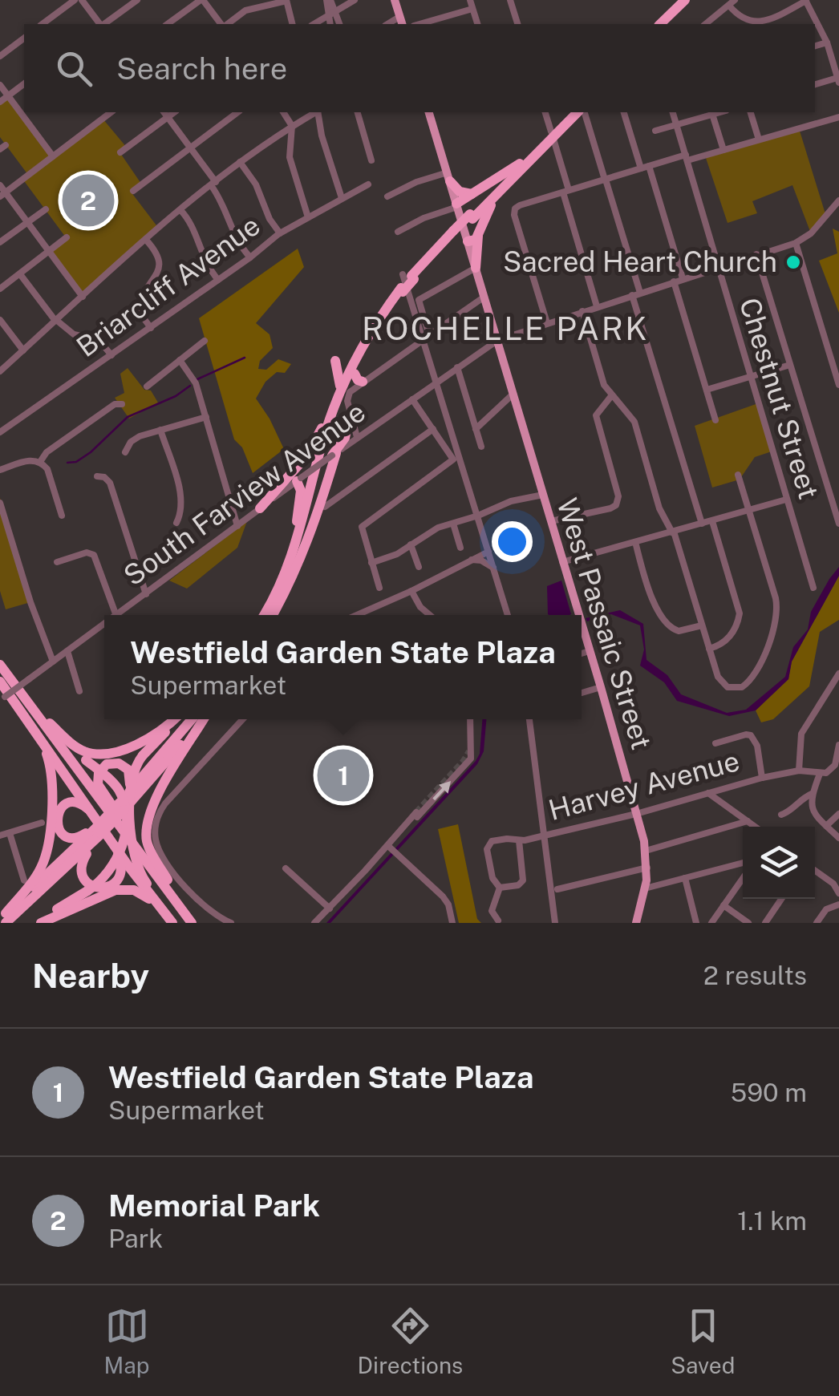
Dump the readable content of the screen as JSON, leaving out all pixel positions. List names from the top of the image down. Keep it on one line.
{"streets":{"main road":["West Passaic Street"],"street":["Briarcliff Avenue","Chestnut Street","South Farview Avenue","Harvey Avenue"]},"crossings":[["Chestnut Street","South Farview Avenue"],["South Farview Avenue","West Passaic Street"],["West Passaic Street","Harvey Avenue"]],"districts":["ROCHELLE PARK"],"places":["Sacred Heart Church"],"page":{"search":"Search here","pins":["2","1"],"popup":["Westfield Garden State Plaza","Supermarket"],"heading":["Nearby","2 results"],"list":[{"mark":"1","name":"Westfield Garden State Plaza","note":"Supermarket","value":"590 m"},{"mark":"2","name":"Memorial Park","note":"Park","value":"1.1 km"}],"nav":["Map","Directions","Saved"]}}
